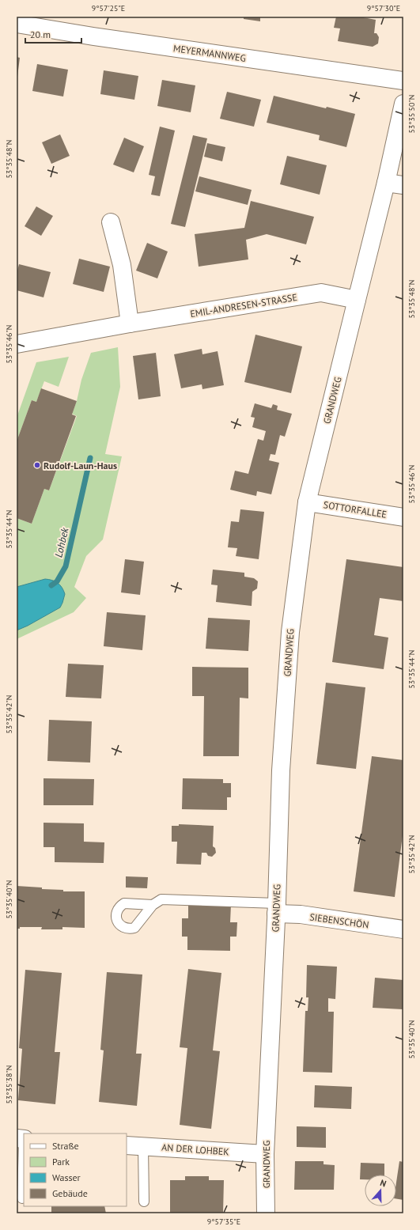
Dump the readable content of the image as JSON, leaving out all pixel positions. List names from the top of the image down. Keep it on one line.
{"streets":{"street":["MEYERMANNWEG","EMIL-ANDRESEN-STRASSE","GRANDWEG","SOTTORFALLEE","SIEBENSCHÖN","AN DER LOHBEK"]},"crossings":[["EMIL-ANDRESEN-STRASSE","GRANDWEG"],["GRANDWEG","SOTTORFALLEE"],["GRANDWEG","SIEBENSCHÖN"],["GRANDWEG","AN DER LOHBEK"]],"water":["Lohbek"],"places":["Rudolf-Laun-Haus"],"legend":["Straße","Park","Wasser","Gebäude"],"scale_bar":"20 m","north":"top","coordinates":["9°57'25\"E","9°57'30\"E","53°35'50\"N","53°35'48\"N","53°35'46\"N","53°35'44\"N","53°35'42\"N","53°35'40\"N","53°35'38\"N","9°57'35\"E"]}
